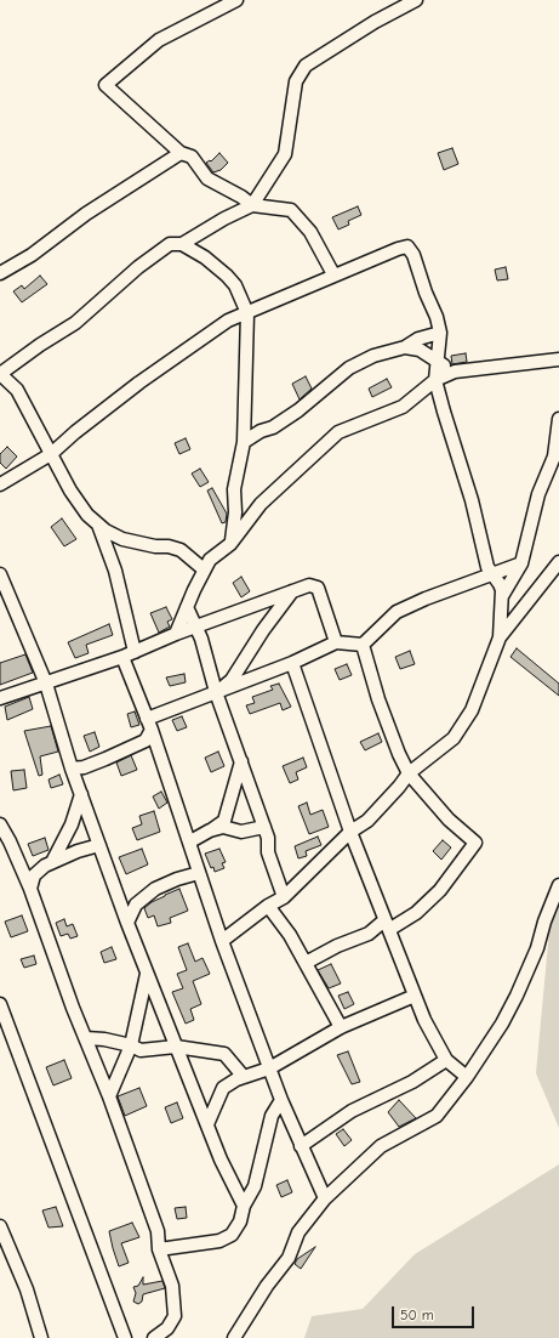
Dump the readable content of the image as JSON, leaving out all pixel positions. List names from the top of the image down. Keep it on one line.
{"scale_bar":"50 m"}
